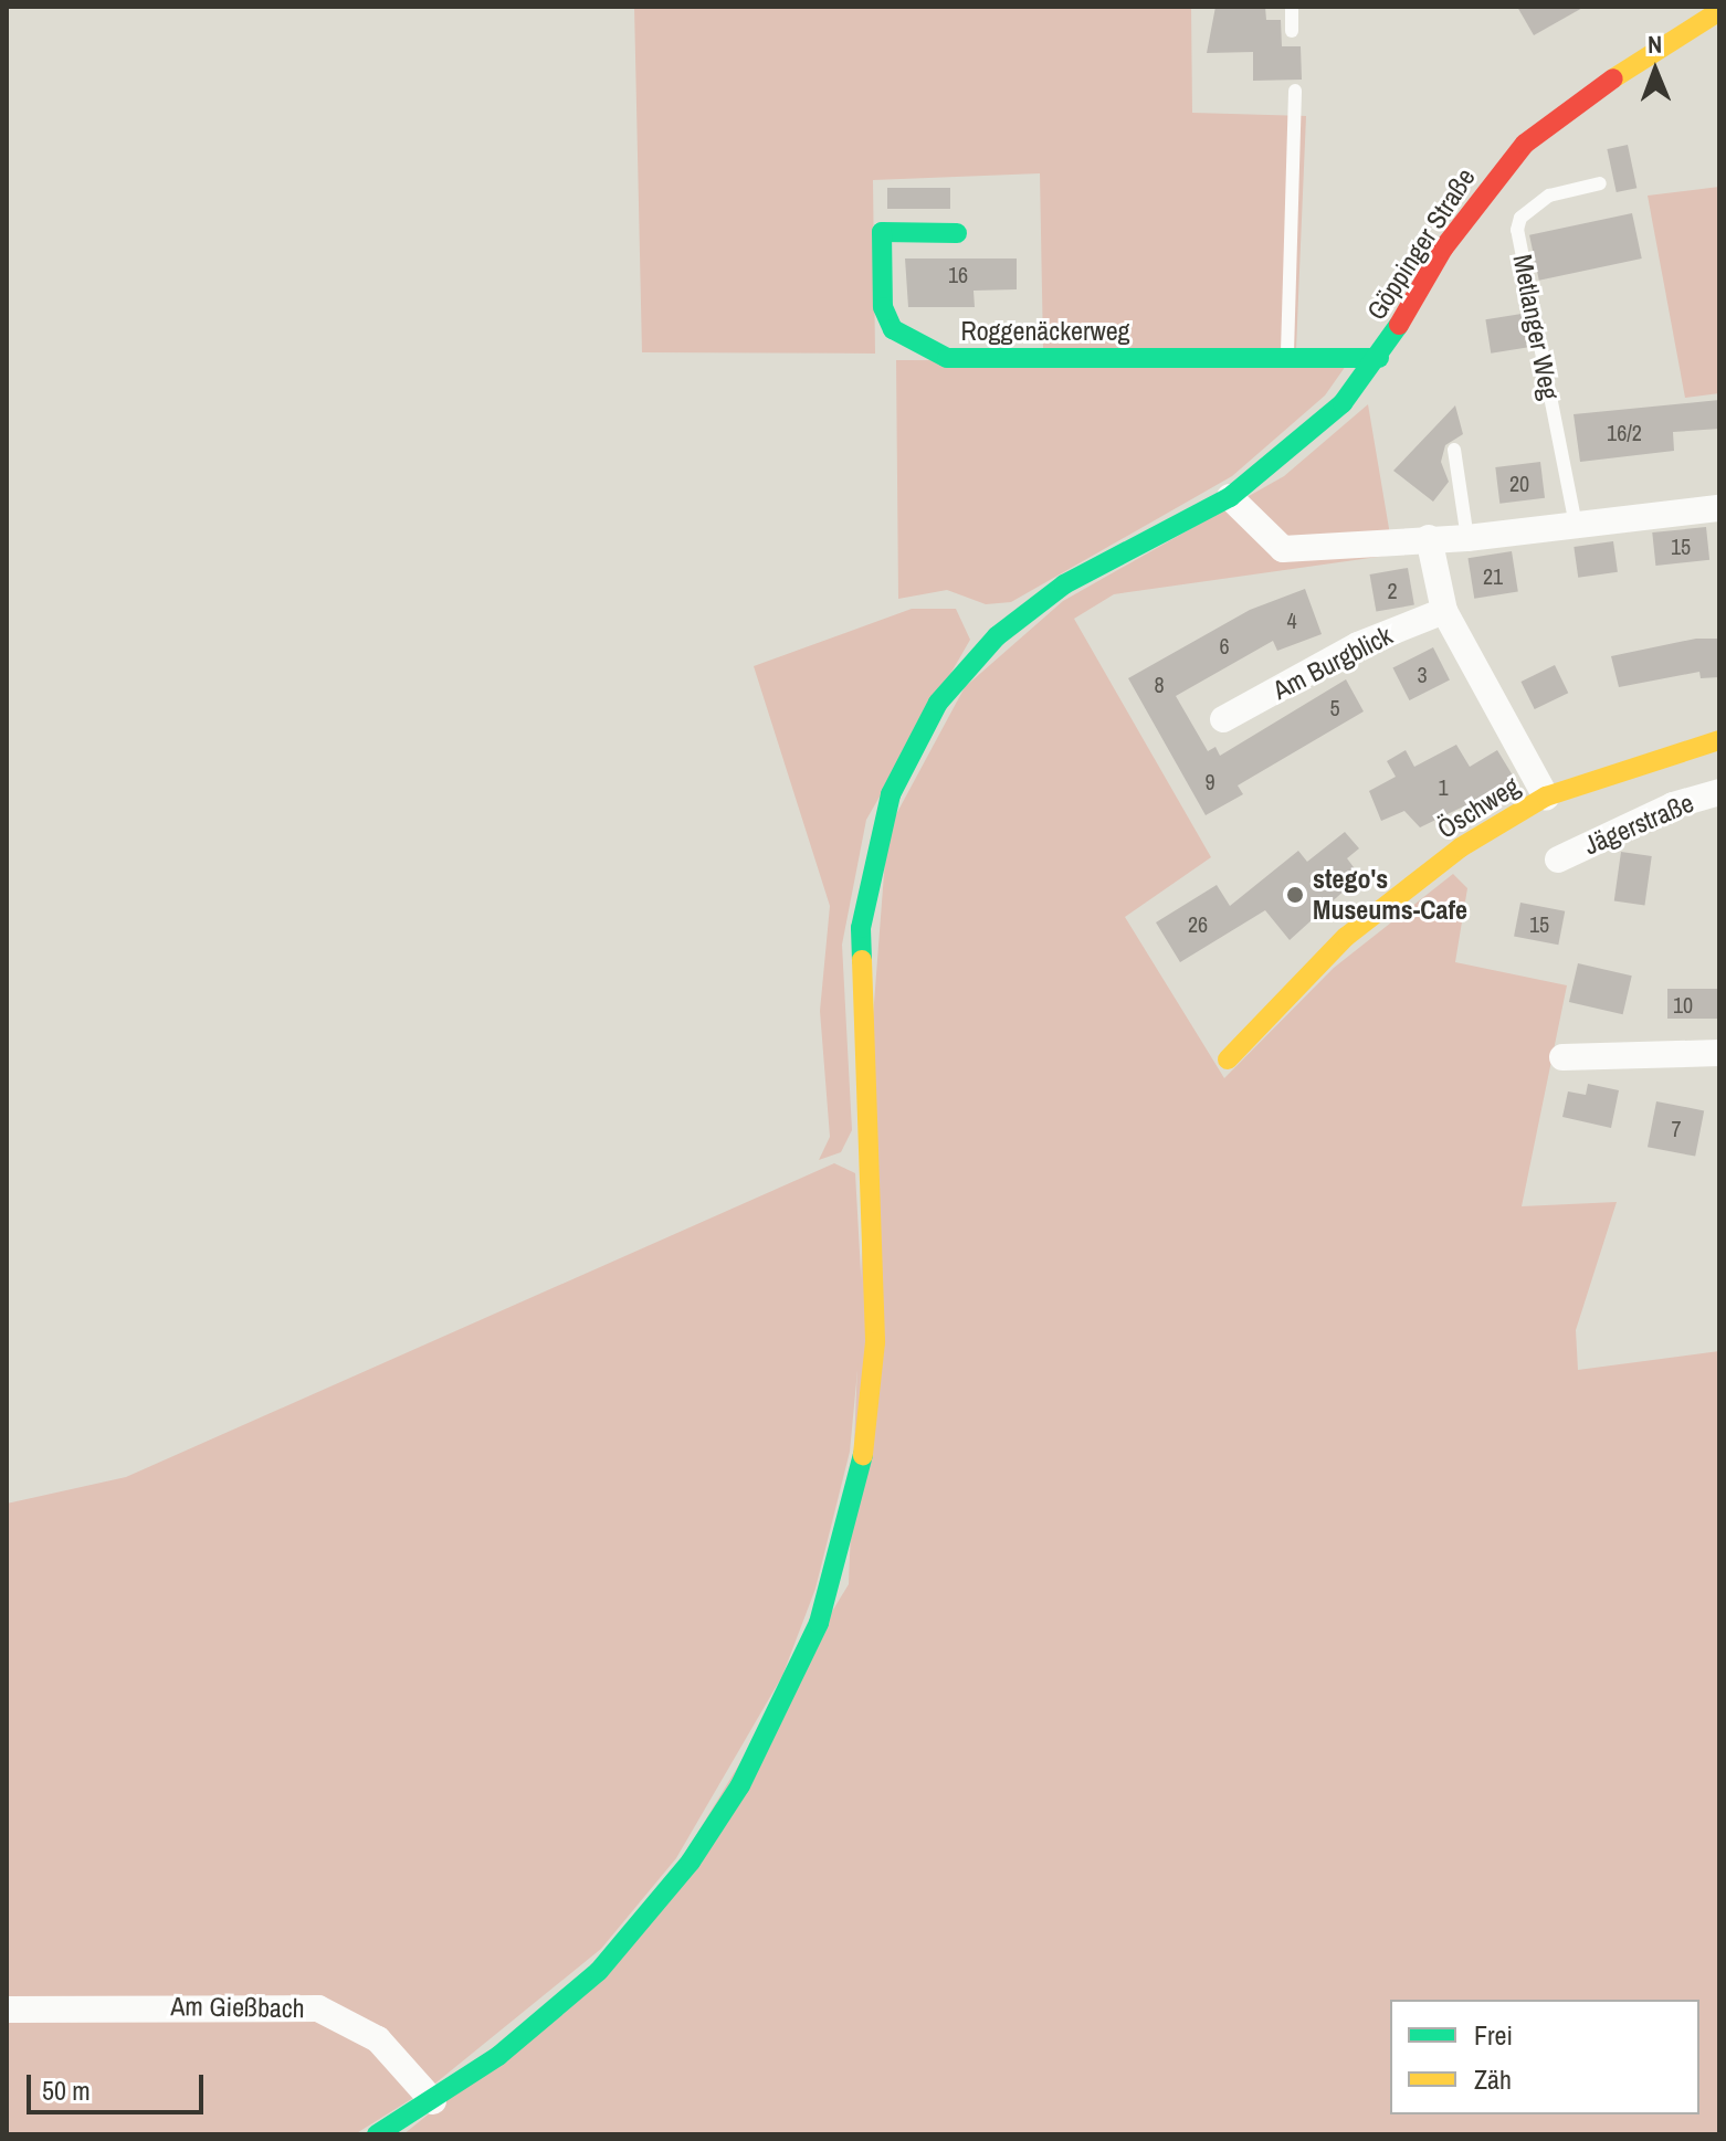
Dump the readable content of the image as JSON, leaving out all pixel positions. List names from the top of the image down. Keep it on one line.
{"streets":{"main road":["Göppinger Straße","Roggenäckerweg","Öschweg"],"street":["Am Burgblick","Jägerstraße","Am Gießbach"],"lane":["Metlanger Weg"]},"crossings":[["Göppinger Straße","Roggenäckerweg"],["Göppinger Straße","Am Gießbach"]],"places":["stego's Museums-Cafe"],"house_numbers":["16","16/2","20","15","21","2","4","6","3","8","5","9","1","26","15","10","7"],"legend":["Frei","Zäh"],"scale_bar":"50 m","north":"top"}
